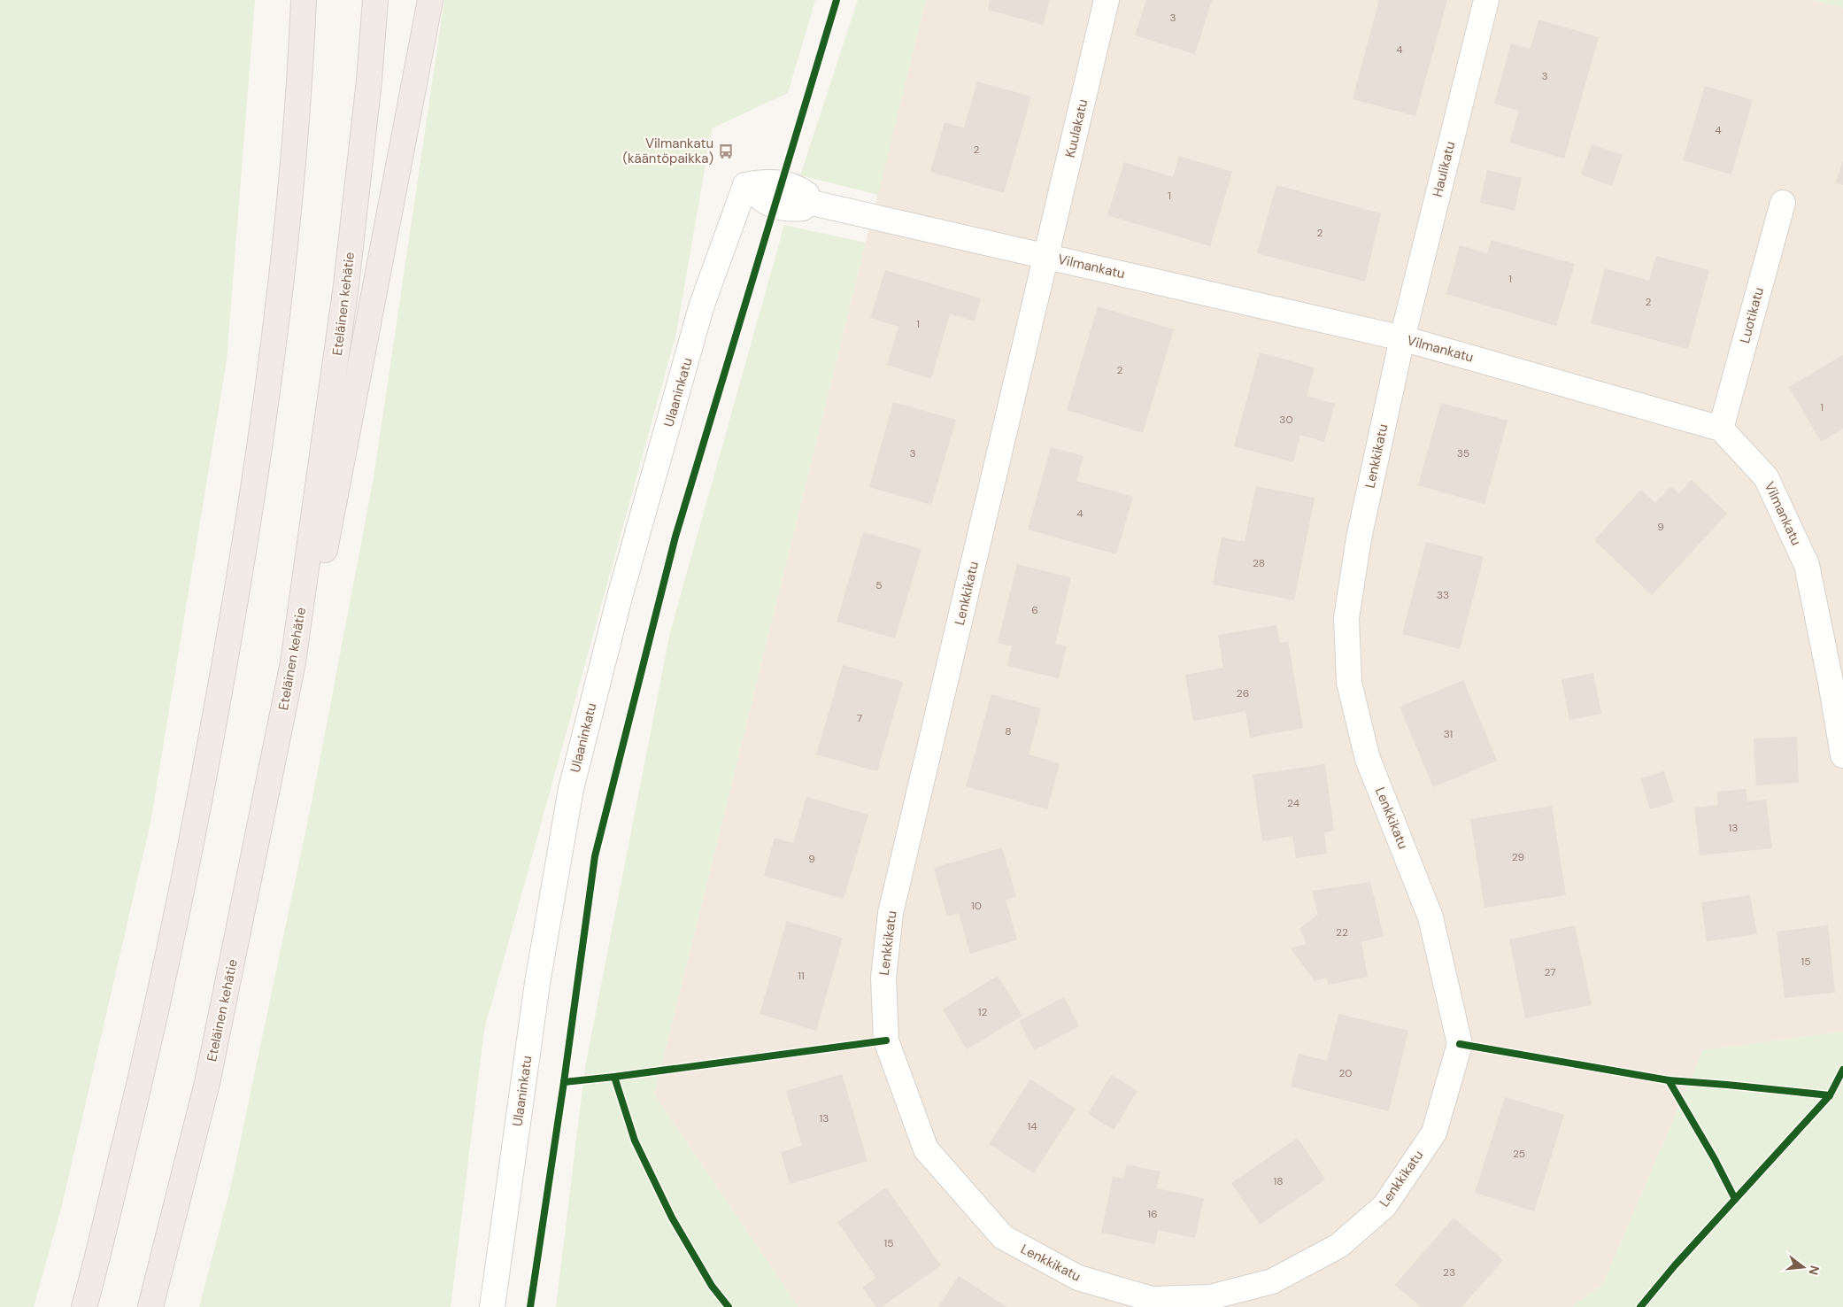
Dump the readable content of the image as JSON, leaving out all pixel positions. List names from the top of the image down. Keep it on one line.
{"streets":{"highway":["Eteläinen kehätie"],"street":["Kuulakatu","Haulikatu","Vilmankatu","Luotikatu","Ulaaninkatu","Lenkkikatu"]},"crossings":[["Kuulakatu","Vilmankatu"],["Kuulakatu","Lenkkikatu"],["Haulikatu","Vilmankatu"],["Haulikatu","Lenkkikatu"],["Vilmankatu","Luotikatu"],["Vilmankatu","Ulaaninkatu"],["Vilmankatu","Lenkkikatu"]],"places":{"bus stop":["Vilmankatu (kääntöpaikka)"]},"house_numbers":["3","4","3","4","2","1","2","1","2","1","2","1","30","3","35","4","9","28","5","33","6","26","7","8","31","24","13","29","9","10","22","15","27","11","12","20","13","14","25","18","16","15","23"],"north":"right"}
